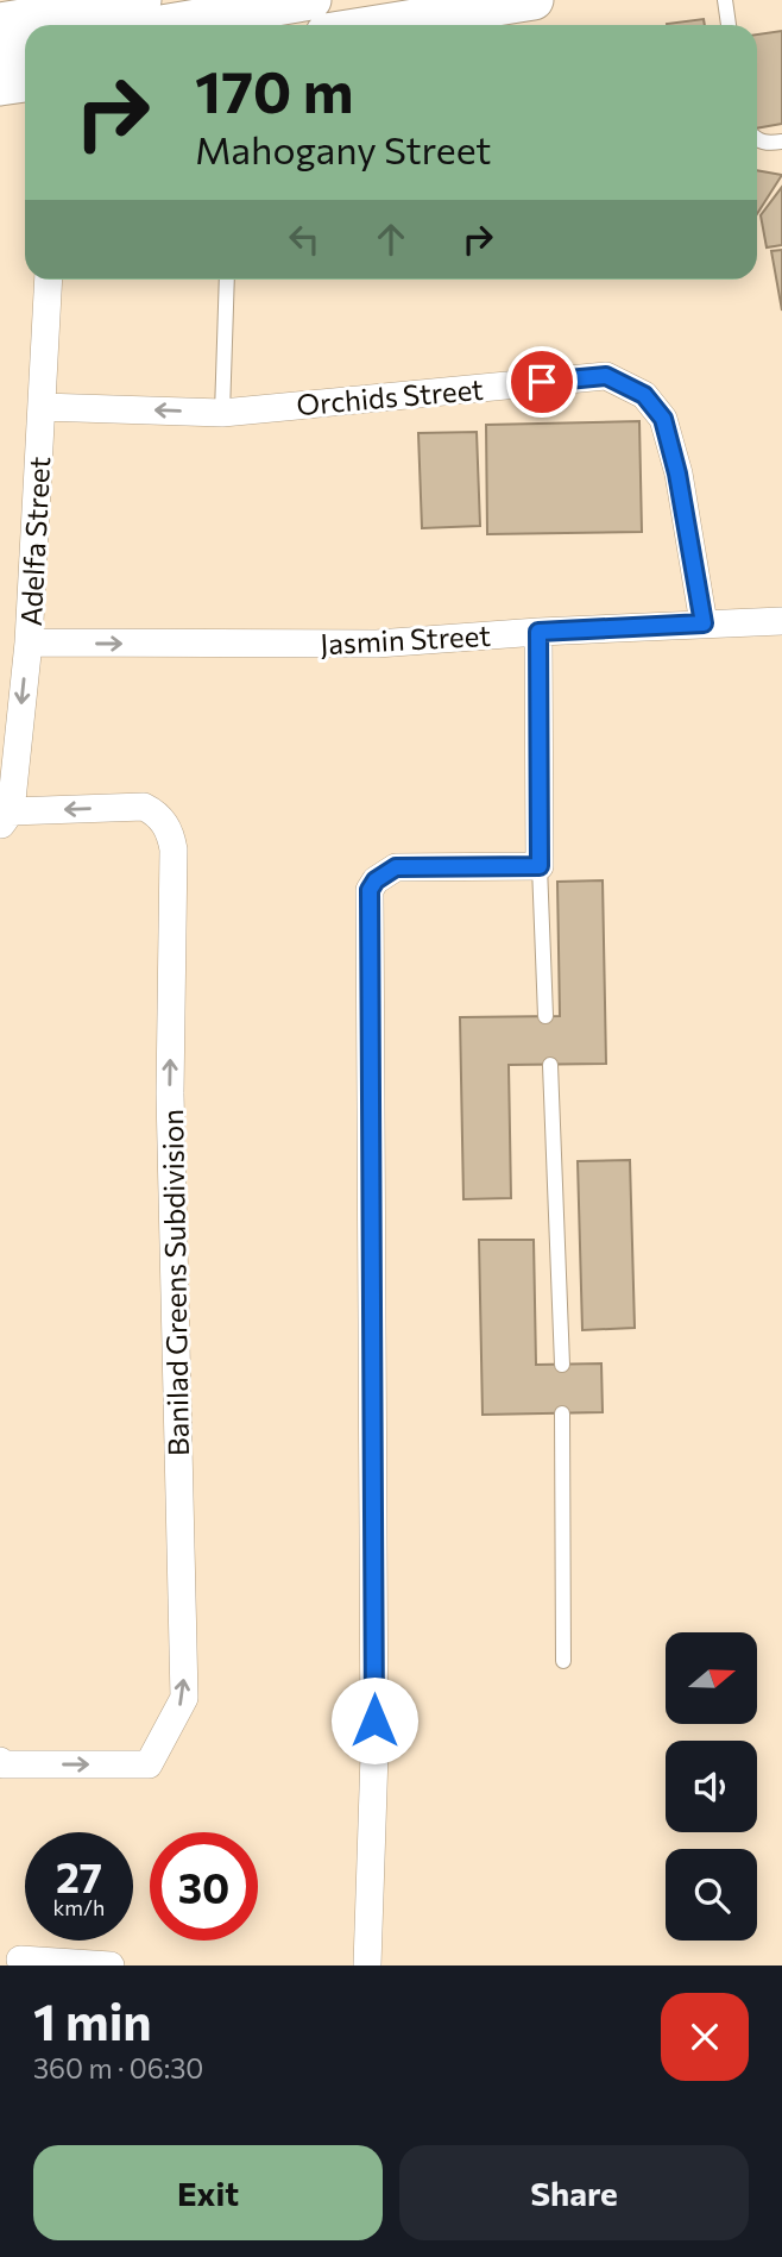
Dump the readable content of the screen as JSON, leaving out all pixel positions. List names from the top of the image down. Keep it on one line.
{"streets":{"street":["Orchids Street","Adelfa Street","Jasmin Street","Banilad Greens Subdivision"]},"crossings":[["Orchids Street","Adelfa Street"],["Orchids Street","Jasmin Street"],["Adelfa Street","Jasmin Street"],["Adelfa Street","Banilad Greens Subdivision"]],"one_way":["Jasmin Street"],"north":"right","page":{"turn":["170 m","Mahogany Street"],"speed":"27 km/h","limit":"30","heading":["1 min","360 m · 06:30"],"buttons":["Exit","Share"]}}
